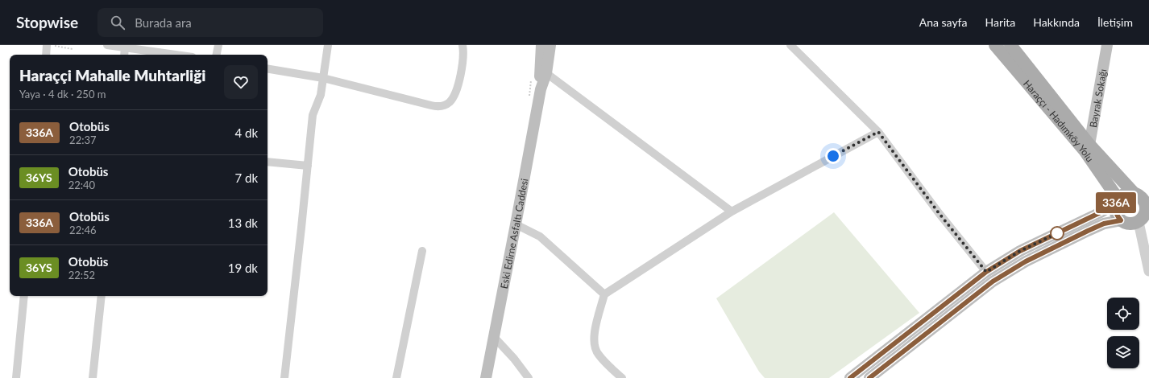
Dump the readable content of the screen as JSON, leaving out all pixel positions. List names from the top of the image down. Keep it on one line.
{"streets":{"main road":["Bayrak Sokağı","Haraççı - Hadımköy Yolu","Eski Edirne Asfaltı Caddesi"]},"crossings":[["Bayrak Sokağı","Haraççı - Hadımköy Yolu"]],"lines":["bus line 336A"],"page":{"header":"Stopwise","search":"Burada ara","nav":["Ana sayfa","Harita","Hakkında","İletişim"],"on_map":"336A","heading":["Haraççi Mahalle Muhtarliği","Yaya · 4 dk · 250 m"],"list":[{"mark":"336A","name":"Otobüs","note":"22:37","value":"4 dk"},{"mark":"36YS","name":"Otobüs","note":"22:40","value":"7 dk"},{"mark":"336A","name":"Otobüs","note":"22:46","value":"13 dk"},{"mark":"36YS","name":"Otobüs","note":"22:52","value":"19 dk"}]}}
